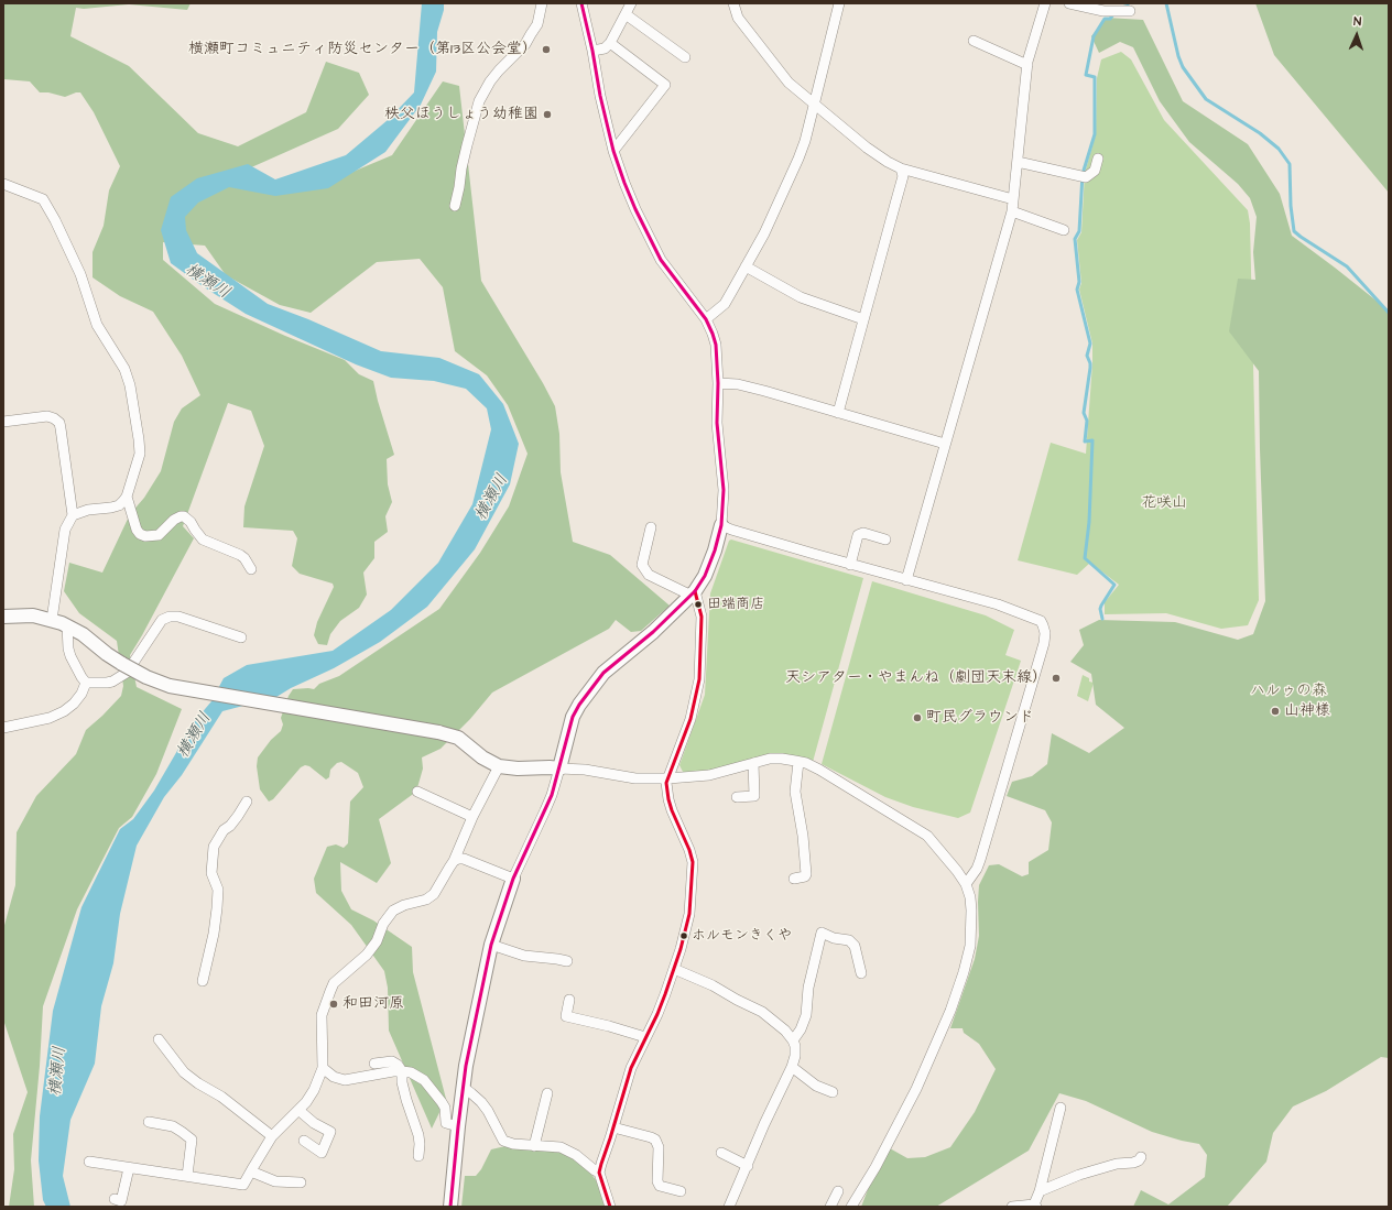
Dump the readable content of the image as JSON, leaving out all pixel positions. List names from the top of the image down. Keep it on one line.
{"water":["横瀬川"],"parks":["花咲山","ハルゥの森"],"places":["横瀬町コミュニティ防災センター（第13区公会堂）","秩父ほうしょう幼稚園","田端商店","天シアター・やまんね（劇団天末線）","山神様","町民グラウンド","ホルモンきくや","和田河原"],"north":"top"}
